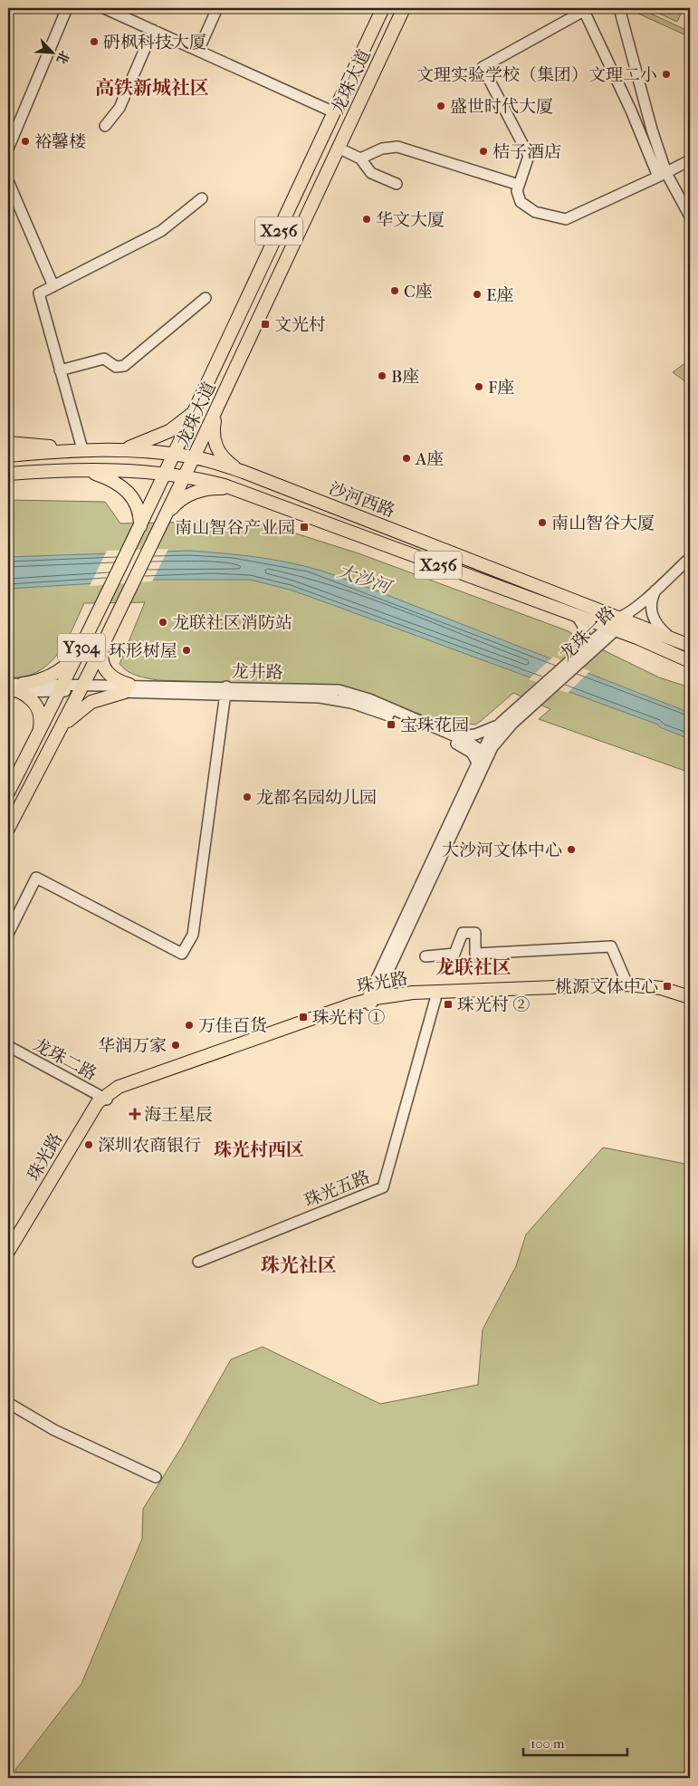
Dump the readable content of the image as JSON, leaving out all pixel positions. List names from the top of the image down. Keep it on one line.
{"streets":{"main road":["龙珠大道","X256","沙河西路","Y304","珠光路"],"street":["龙珠一路","龙井路","龙珠二路","珠光五路"]},"crossings":[["龙珠大道","X256"],["龙珠大道","沙河西路"],["龙珠大道","龙井路"],["X256","沙河西路"],["沙河西路","龙珠一路"],["龙珠一路","龙井路"],["龙珠一路","珠光路"],["珠光路","龙珠二路"],["珠光路","珠光五路"]],"districts":["高铁新城社区","龙联社区","珠光村西区","珠光社区"],"water":["大沙河"],"places":{"other":["砃枫科技大厦","文理实验学校（集团）文理二小","盛世时代大厦","裕馨楼","桔子酒店","华文大厦","C座","E座","B座","F座","A座","南山智谷大厦","龙联社区消防站","环形树屋","龙都名园幼儿园","大沙河文体中心","万佳百货","华润万家","深圳农商银行"],"transit":["文光村","南山智谷产业园","宝珠花园","桃源文体中心","珠光村 ②","珠光村 ①"],"health":["海王星辰"]},"scale_bar":"100 m","north":"bottom right"}
